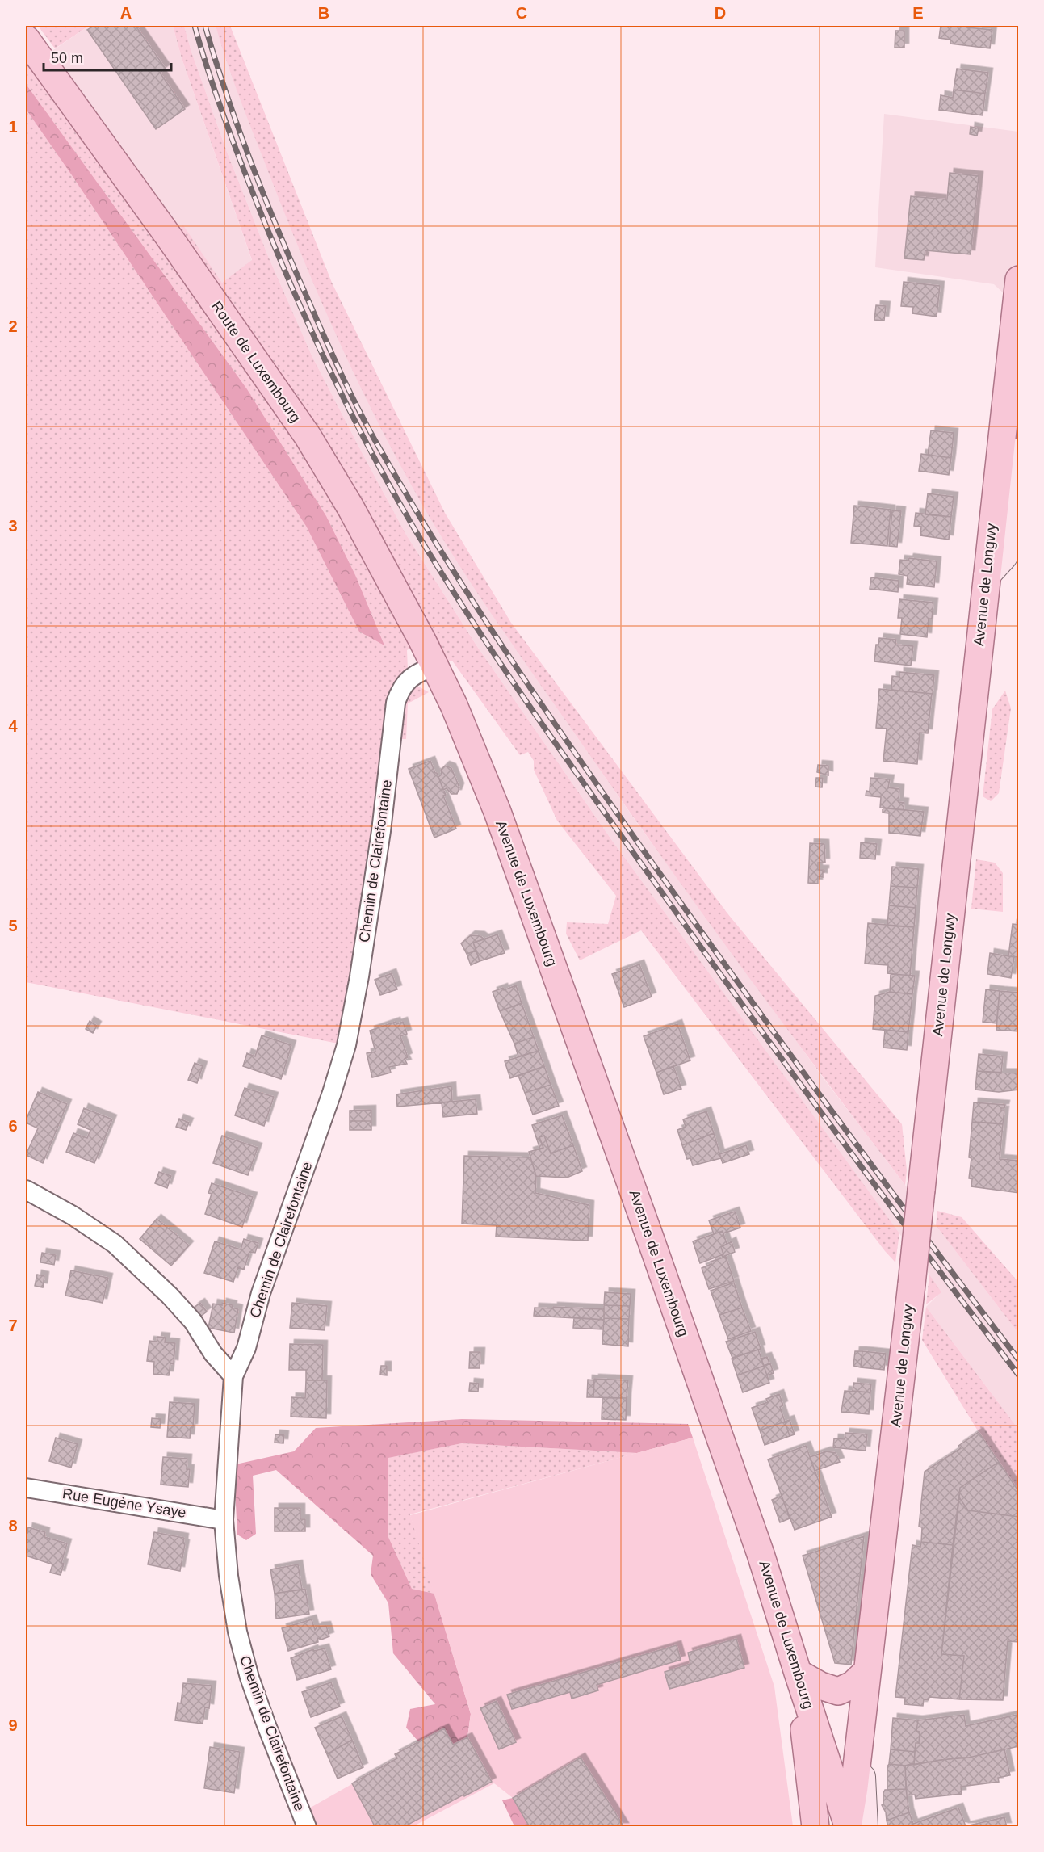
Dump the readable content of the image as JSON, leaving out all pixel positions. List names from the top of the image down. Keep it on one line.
{"streets":{"main road":["Route de Luxembourg","Avenue de Longwy","Avenue de Luxembourg"],"street":["Chemin de Clairefontaine","Rue Eugène Ysaye"]},"crossings":[["Route de Luxembourg","Chemin de Clairefontaine"],["Route de Luxembourg","Avenue de Luxembourg"],["Avenue de Longwy","Avenue de Luxembourg"],["Chemin de Clairefontaine","Rue Eugène Ysaye"]],"scale_bar":"50 m","grid":{"columns":["A","B","C","D","E"],"rows":["1","2","3","4","5","6","7","8","9"]}}
